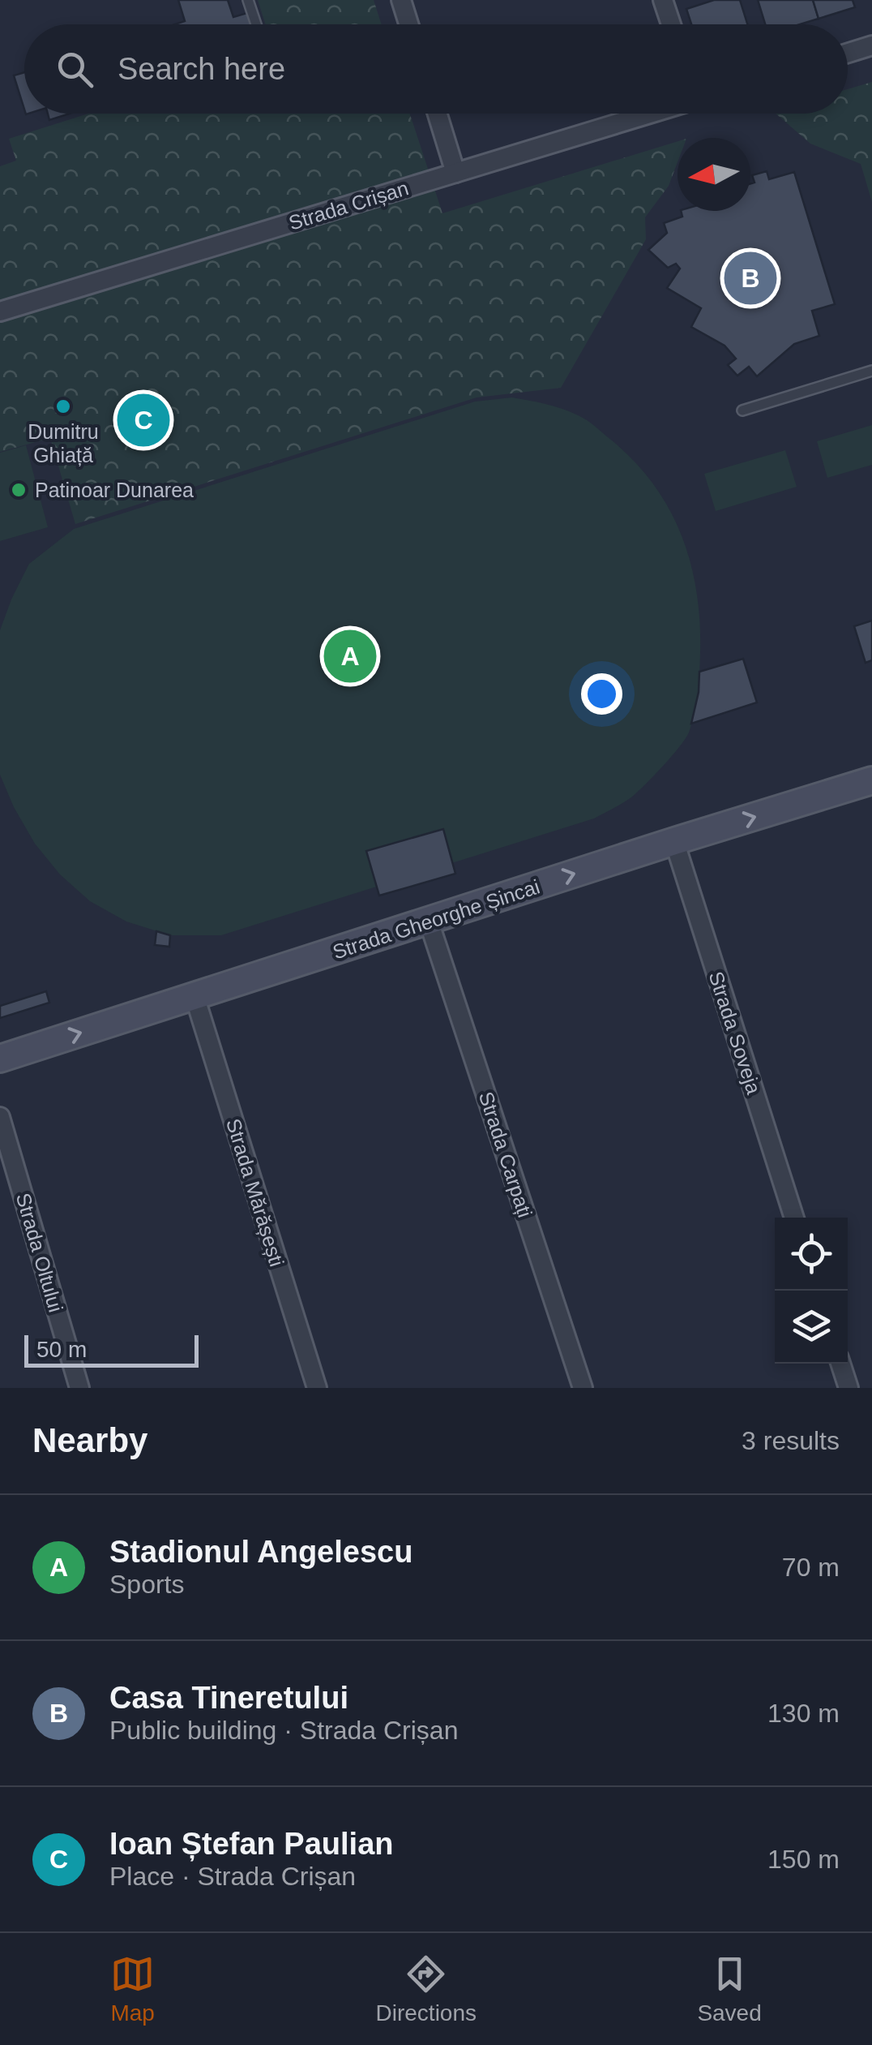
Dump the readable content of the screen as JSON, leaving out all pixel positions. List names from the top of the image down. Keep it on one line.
{"streets":{"street":["Strada Crișan","Strada Gheorghe Șincai","Strada Soveja","Strada Carpați","Strada Mărășești","Strada Oltului"]},"crossings":[["Strada Gheorghe Șincai","Strada Soveja"],["Strada Gheorghe Șincai","Strada Carpați"],["Strada Gheorghe Șincai","Strada Mărășești"]],"one_way":["Strada Gheorghe Șincai"],"places":["Dumitru Ghiață","Patinoar Dunarea"],"scale_bar":"50 m","north":"left","page":{"search":"Search here","pins":["B","C","A"],"scale":"50 m","heading":["Nearby","3 results"],"list":[{"mark":"A","name":"Stadionul Angelescu","note":"Sports","value":"70 m"},{"mark":"B","name":"Casa Tineretului","note":"Public building · Strada Crișan","value":"130 m"},{"mark":"C","name":"Ioan Ștefan Paulian","note":"Place · Strada Crișan","value":"150 m"}],"nav":["Map","Directions","Saved"]}}
